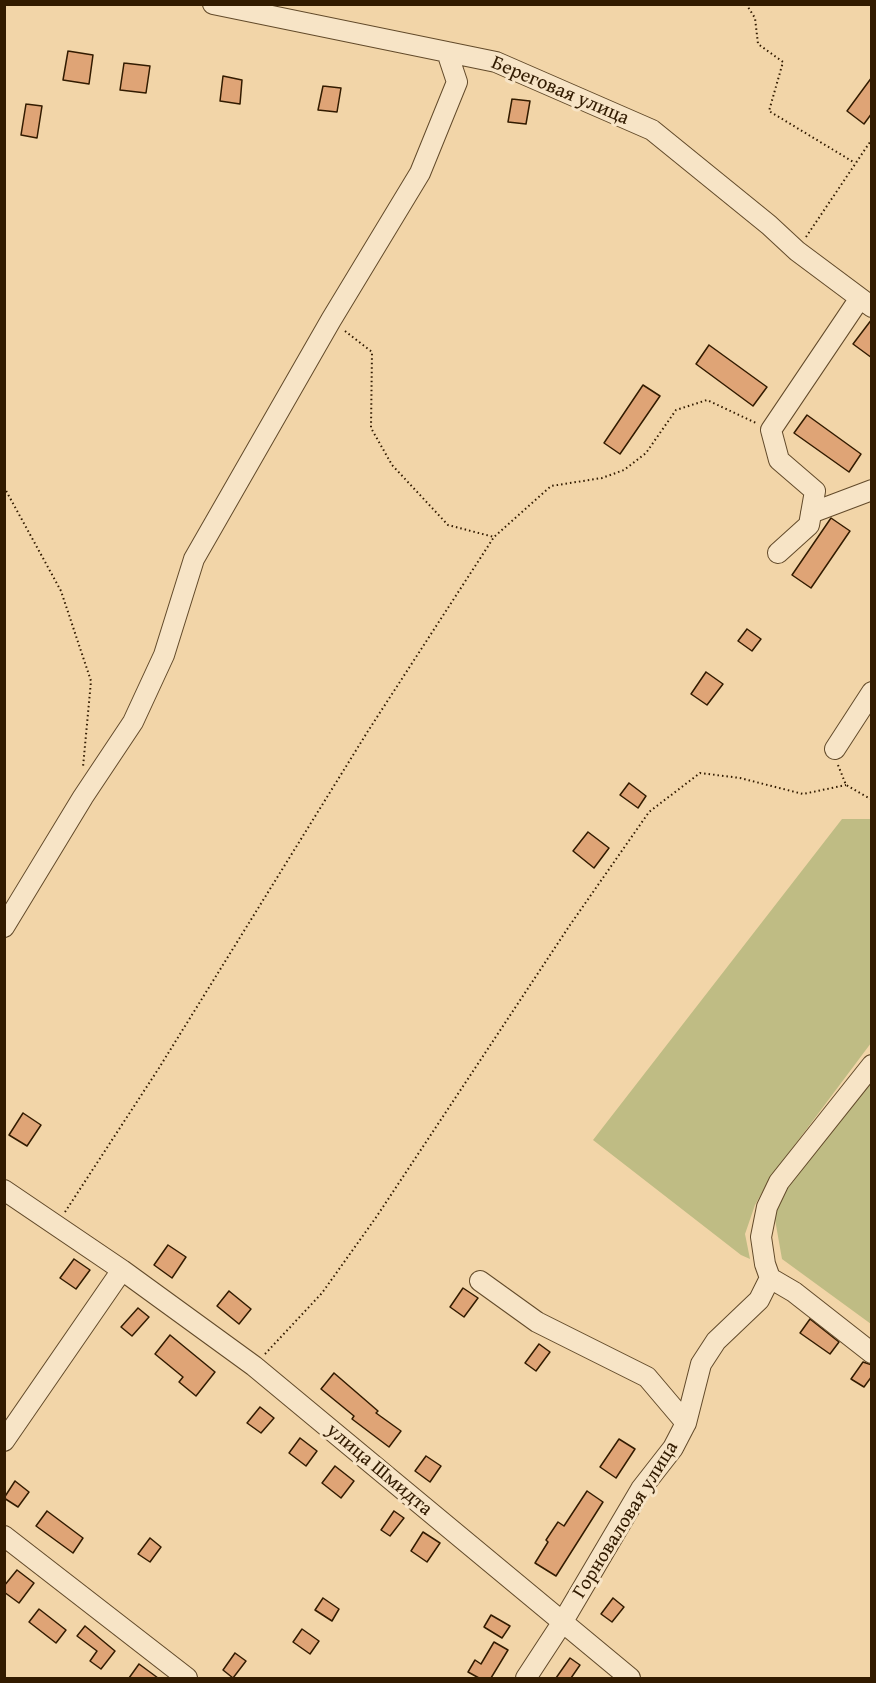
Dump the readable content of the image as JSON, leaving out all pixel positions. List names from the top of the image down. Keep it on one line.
{"streets":{"street":["Береговая улица","улица Шмидта","Горноваловая улица"]},"crossings":[["улица Шмидта","Горноваловая улица"]]}
